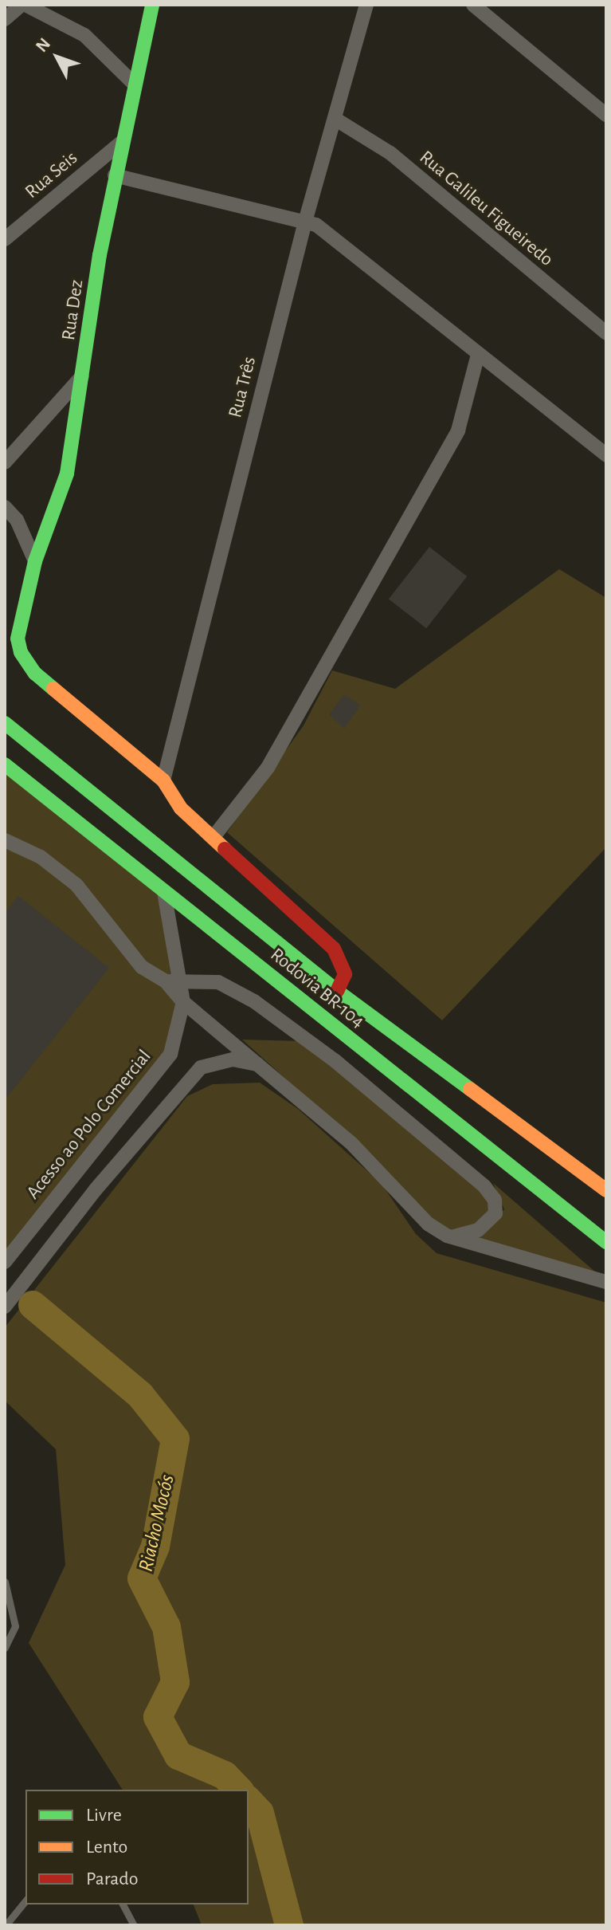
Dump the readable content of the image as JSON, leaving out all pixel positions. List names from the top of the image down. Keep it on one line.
{"streets":{"main road":["Rua Dez","Rodovia BR-104"],"street":["Rua Seis","Rua Galileu Figueiredo","Rua Três","Acesso ao Polo Comercial"]},"crossings":[["Rua Seis","Rua Dez"],["Rua Galileu Figueiredo","Rua Três"],["Rua Dez","Rua Três"],["Rua Dez","Rodovia BR-104"],["Rodovia BR-104","Acesso ao Polo Comercial"]],"water":["Riacho Mocós"],"legend":["Livre","Lento","Parado"],"north":"top left"}
